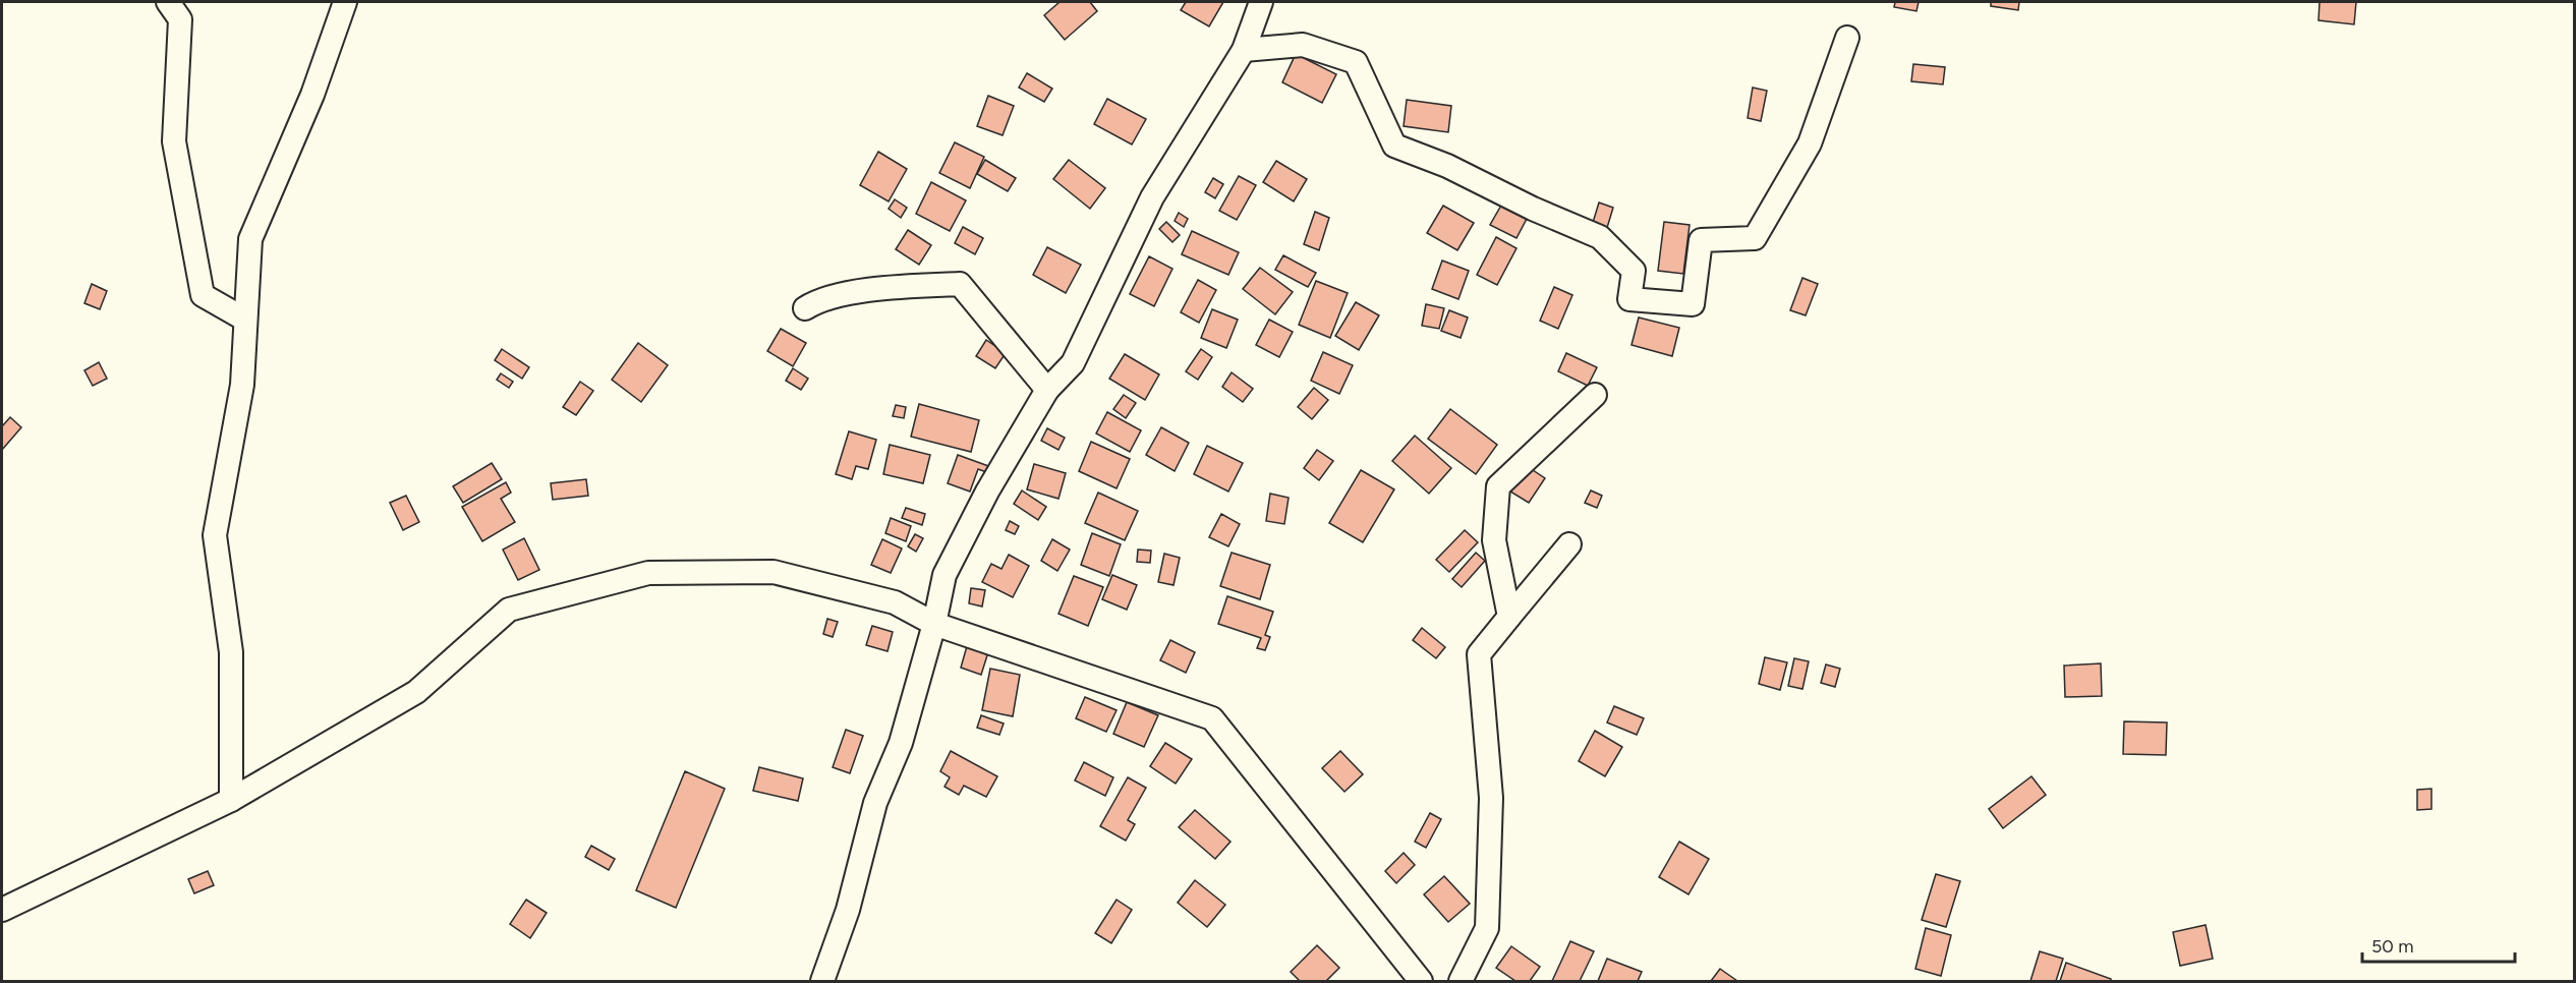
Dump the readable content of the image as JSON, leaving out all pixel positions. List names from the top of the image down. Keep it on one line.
{"scale_bar":"50 m"}
